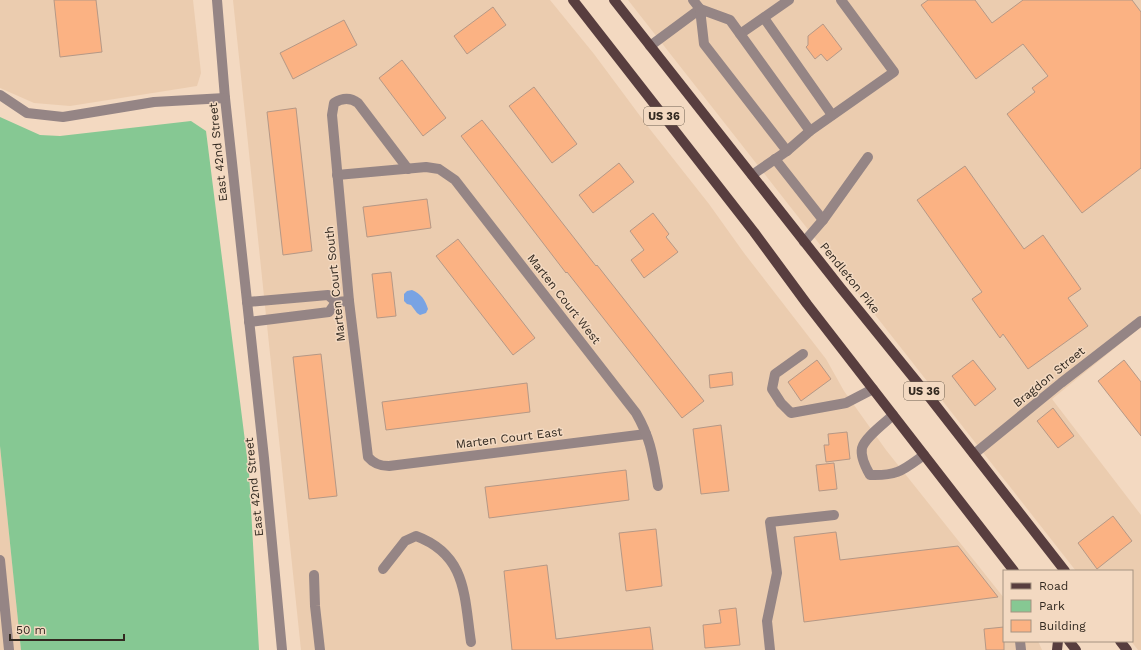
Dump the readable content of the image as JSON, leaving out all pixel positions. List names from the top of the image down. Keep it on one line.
{"streets":{"main road":["US 36","Pendleton Pike"],"street":["East 42nd Street","Marten Court South","Marten Court West","Bragdon Street","Marten Court East"]},"crossings":[["Pendleton Pike","Bragdon Street"],["Marten Court South","Marten Court West"],["Marten Court South","Marten Court East"],["Marten Court West","Marten Court East"]],"legend":["Road","Park","Building"],"scale_bar":"50 m"}
